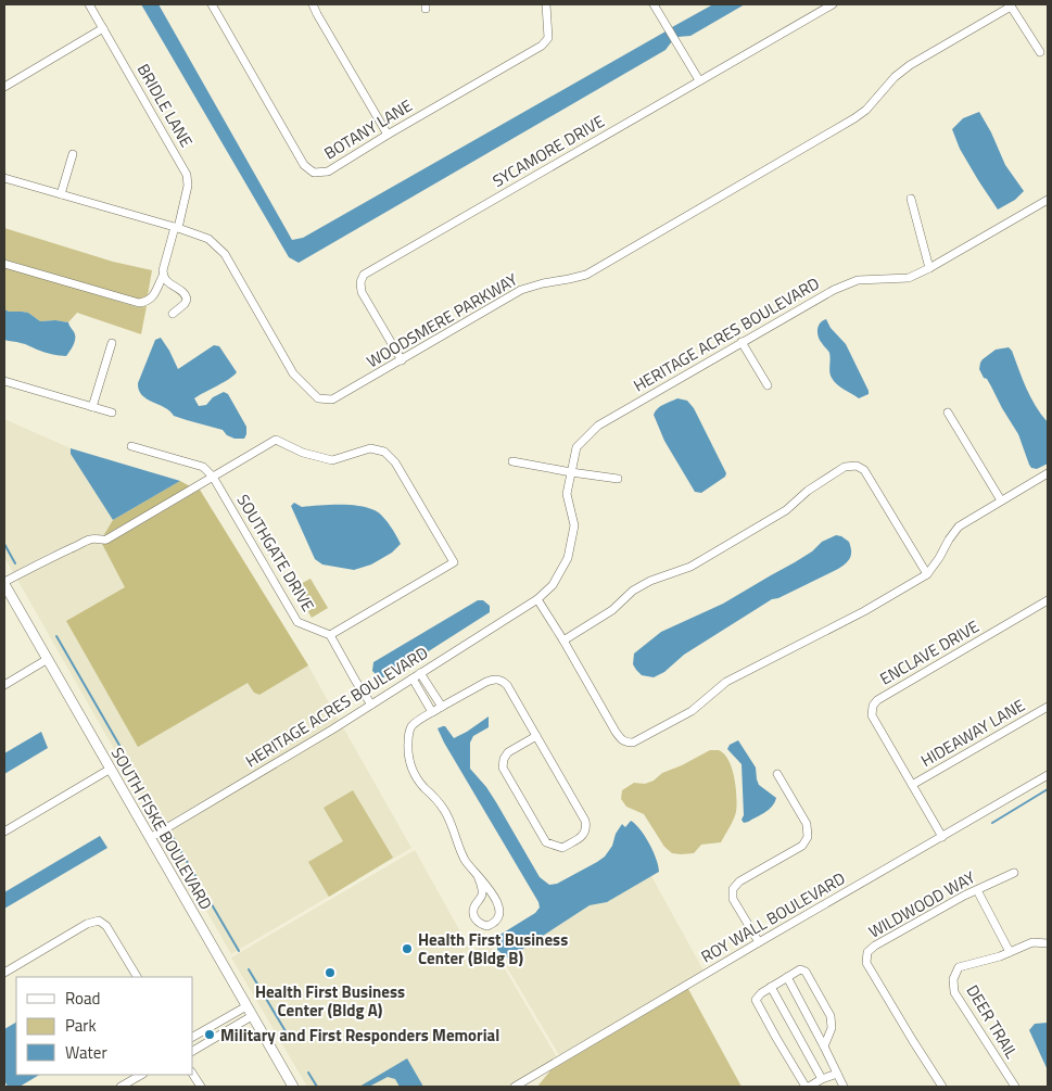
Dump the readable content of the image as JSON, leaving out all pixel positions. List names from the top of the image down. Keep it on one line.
{"streets":{"main road":["SOUTH FISKE BOULEVARD"],"street":["BRIDLE LANE","BOTANY LANE","SYCAMORE DRIVE","WOODSMERE PARKWAY","HERITAGE ACRES BOULEVARD","SOUTHGATE DRIVE","ENCLAVE DRIVE","HIDEAWAY LANE","WILDWOOD WAY","ROY WALL BOULEVARD","DEER TRAIL"]},"crossings":[["BRIDLE LANE","WOODSMERE PARKWAY"],["SYCAMORE DRIVE","WOODSMERE PARKWAY"],["HERITAGE ACRES BOULEVARD","SOUTH FISKE BOULEVARD"],["ENCLAVE DRIVE","HIDEAWAY LANE"],["ENCLAVE DRIVE","ROY WALL BOULEVARD"]],"places":["Health First Business Center (Bldg B)","Health First Business Center (Bldg A)","Military and First Responders Memorial"],"legend":["Road","Park","Water"]}
